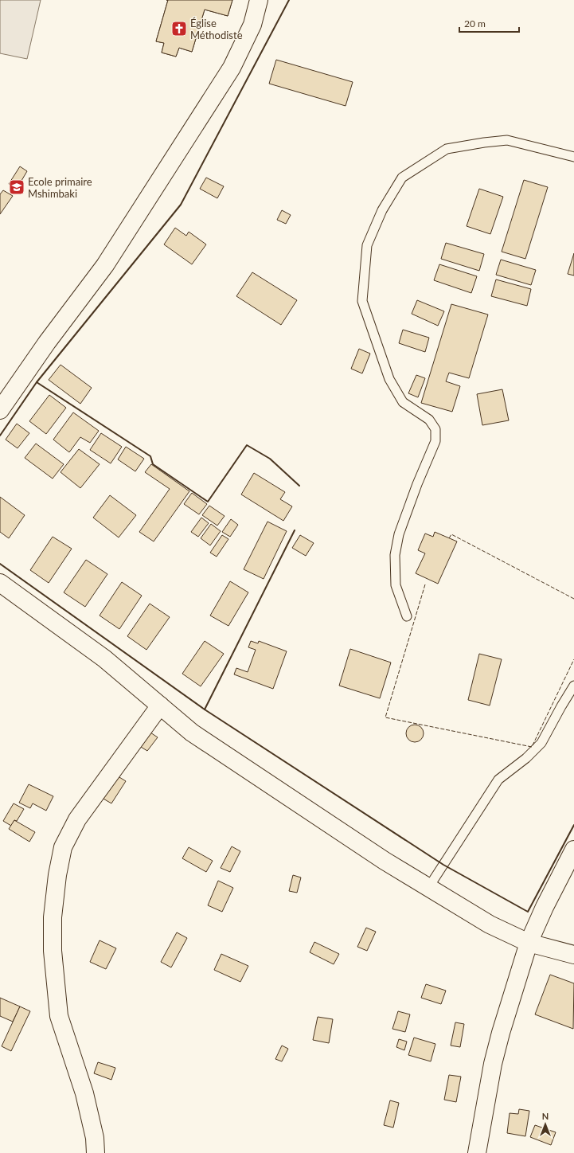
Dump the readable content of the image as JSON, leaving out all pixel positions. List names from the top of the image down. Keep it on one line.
{"places":{"church":["Église Méthodiste"],"school or university":["Ecole primaire Mshimbaki"]},"scale_bar":"20 m","north":"top"}
